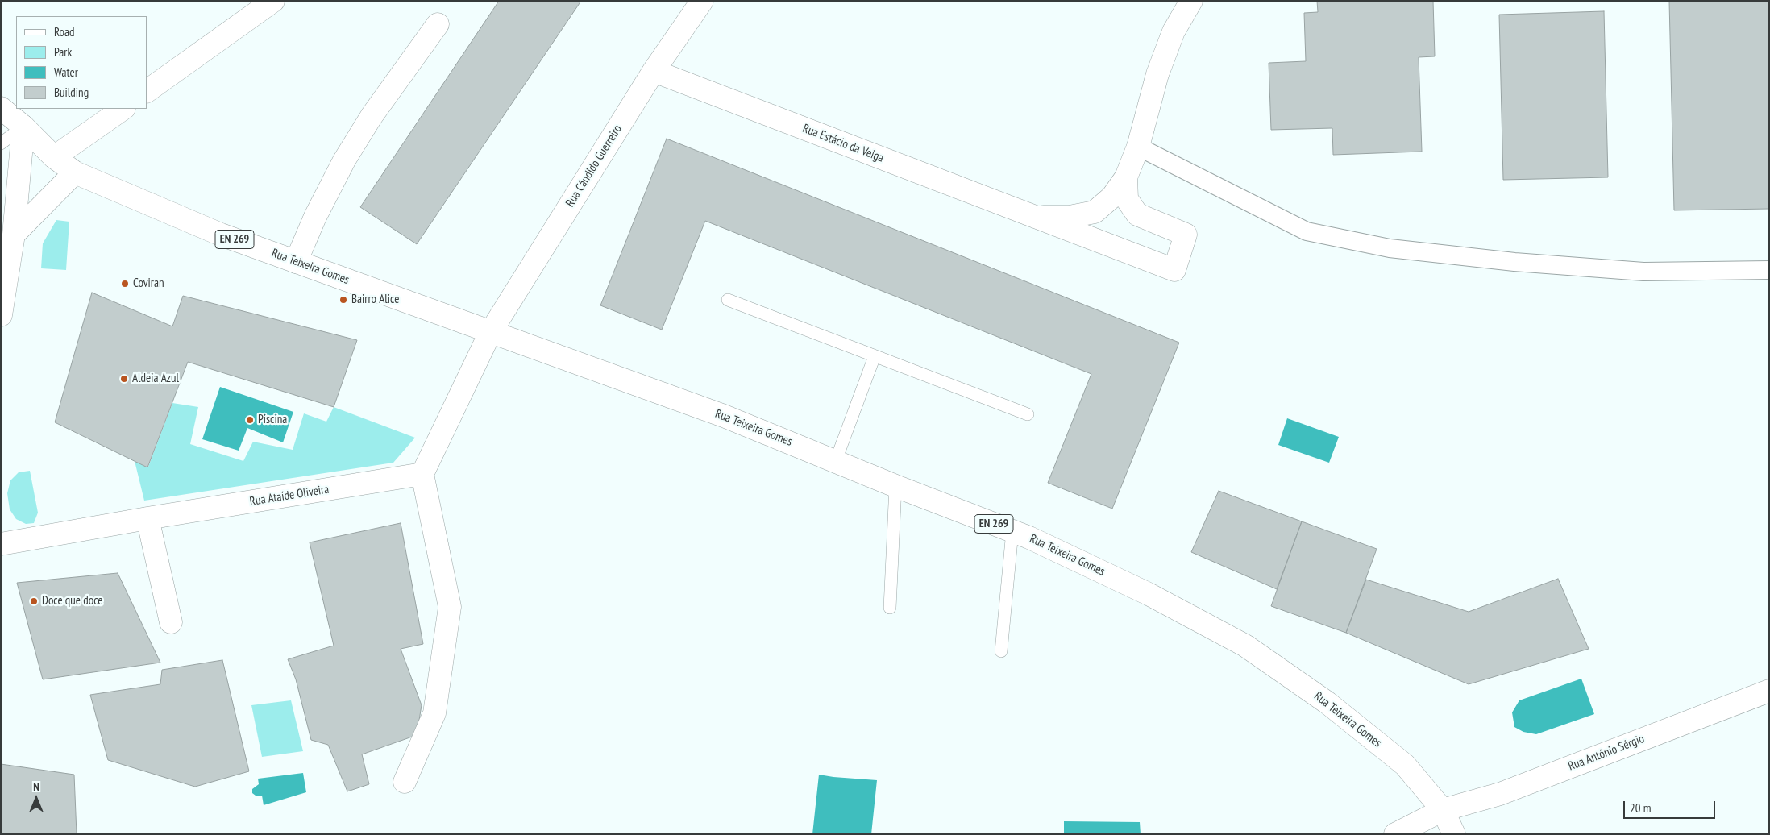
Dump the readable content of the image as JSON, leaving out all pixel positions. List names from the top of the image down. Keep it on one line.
{"streets":{"street":["Rua Estácio da Veiga","Rua Cândido Guerreiro","EN 269","Rua Teixeira Gomes","Rua Ataíde Oliveira","Rua António Sérgio"]},"crossings":[["Rua Estácio da Veiga","Rua Cândido Guerreiro"],["Rua Cândido Guerreiro","Rua Teixeira Gomes"],["Rua Teixeira Gomes","Rua António Sérgio"]],"places":["Coviran","Bairro Alice","Aldeia Azul","Piscina","Doce que doce"],"legend":["Road","Park","Water","Building"],"scale_bar":"20 m","north":"top"}
